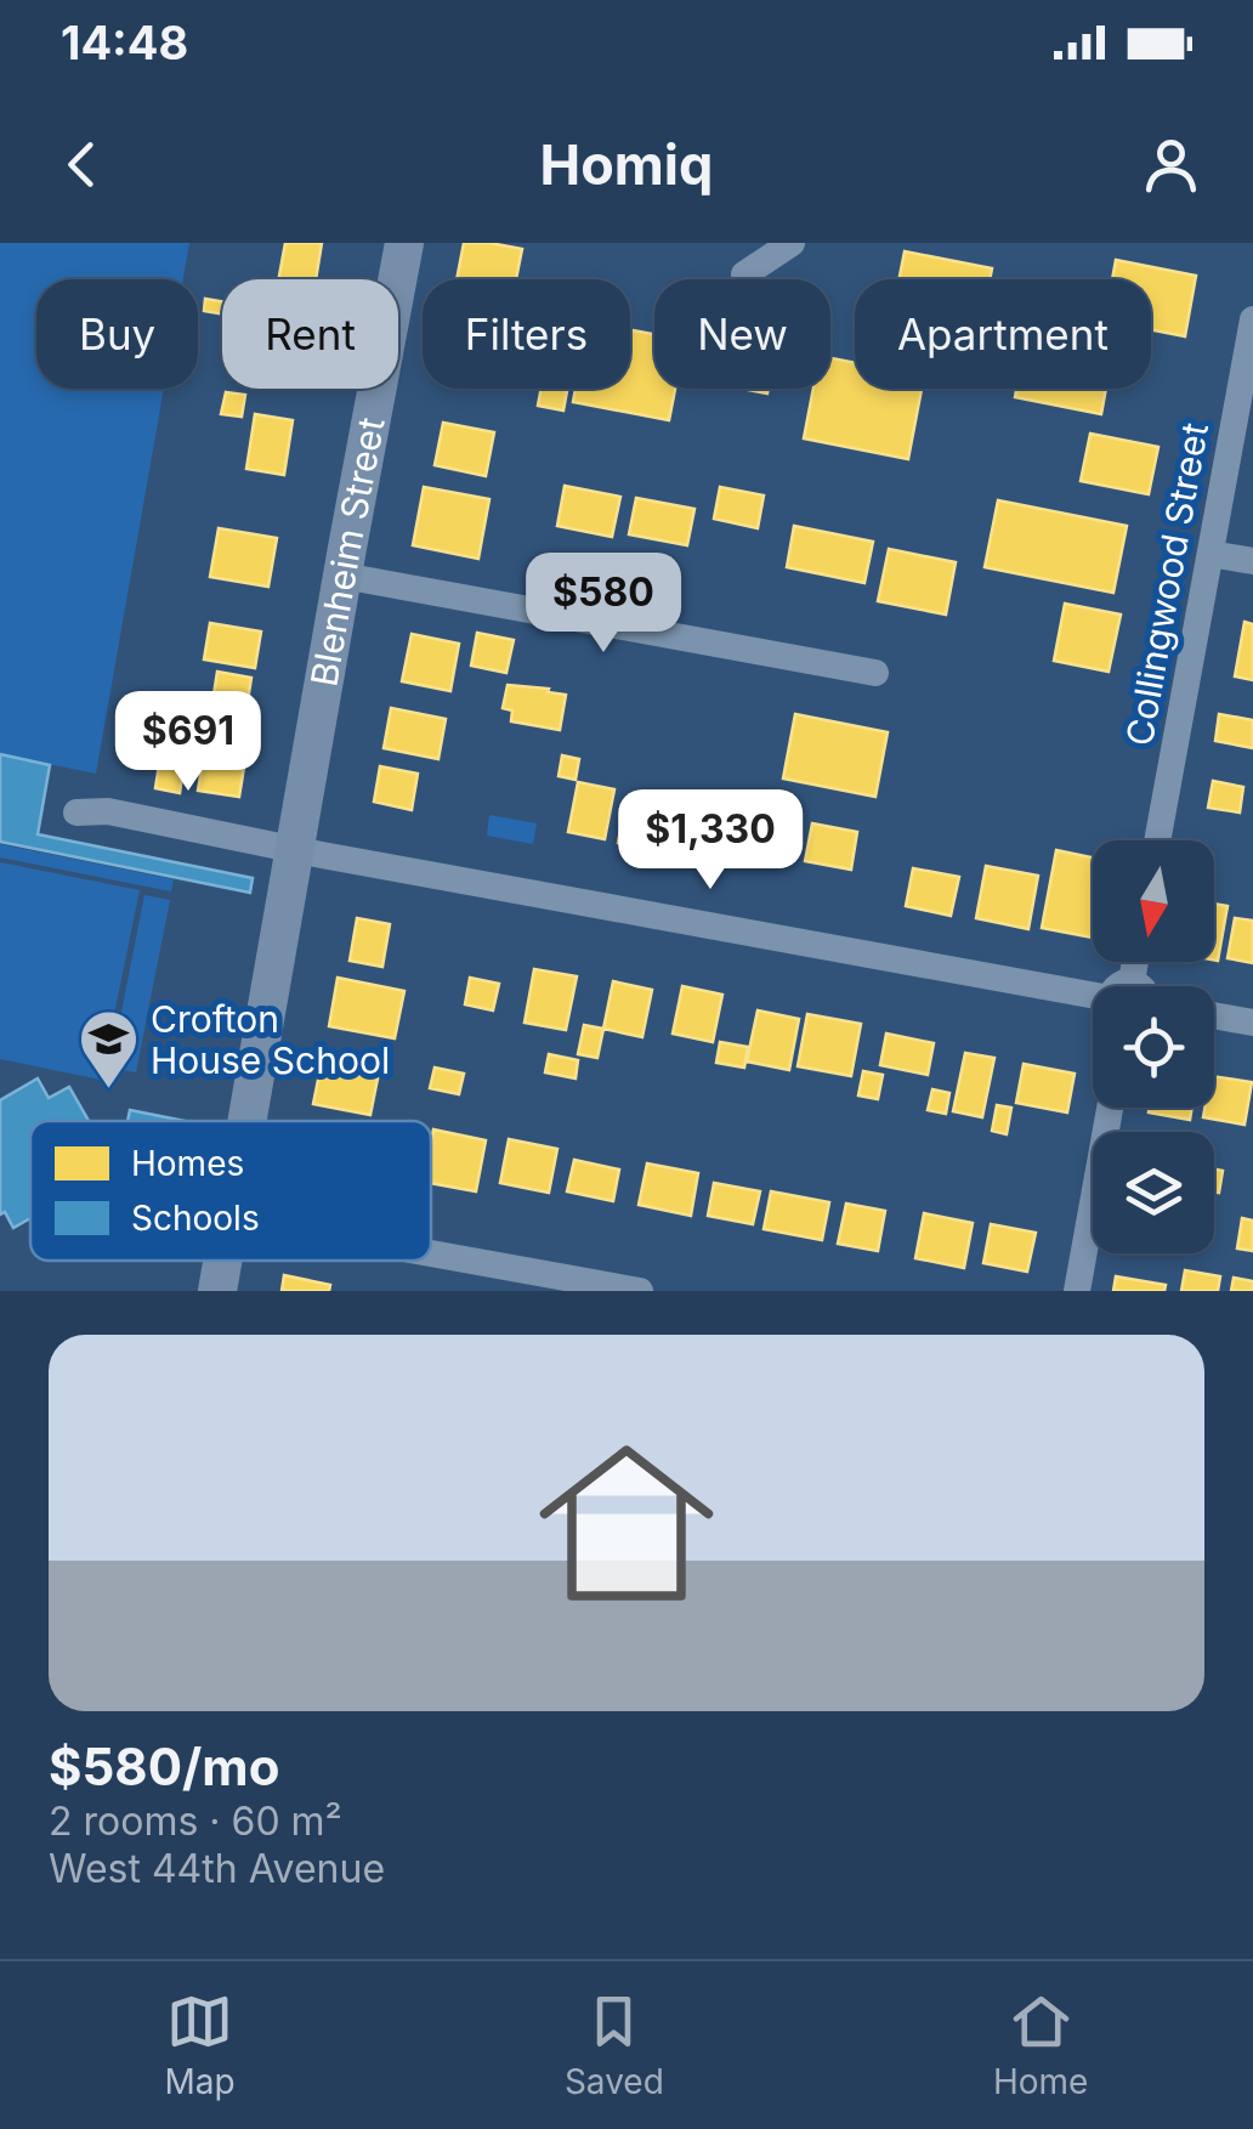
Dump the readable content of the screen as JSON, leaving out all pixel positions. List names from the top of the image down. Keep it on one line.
{"streets":{"street":["Blenheim Street","Collingwood Street"]},"places":{"school or university":["Crofton House School"]},"legend":["Homes","Schools"],"north":"bottom","page":{"status":"14:48","header":"Homiq","chip":["Buy","Rent","Filters","New","Apartment"],"price":["$580","$691","$1,330"],"list":[{"name":"$580/mo","note":"2 rooms · 60 m² · West 44th Avenue"}],"tabs":["Map","Saved","Home"]}}
